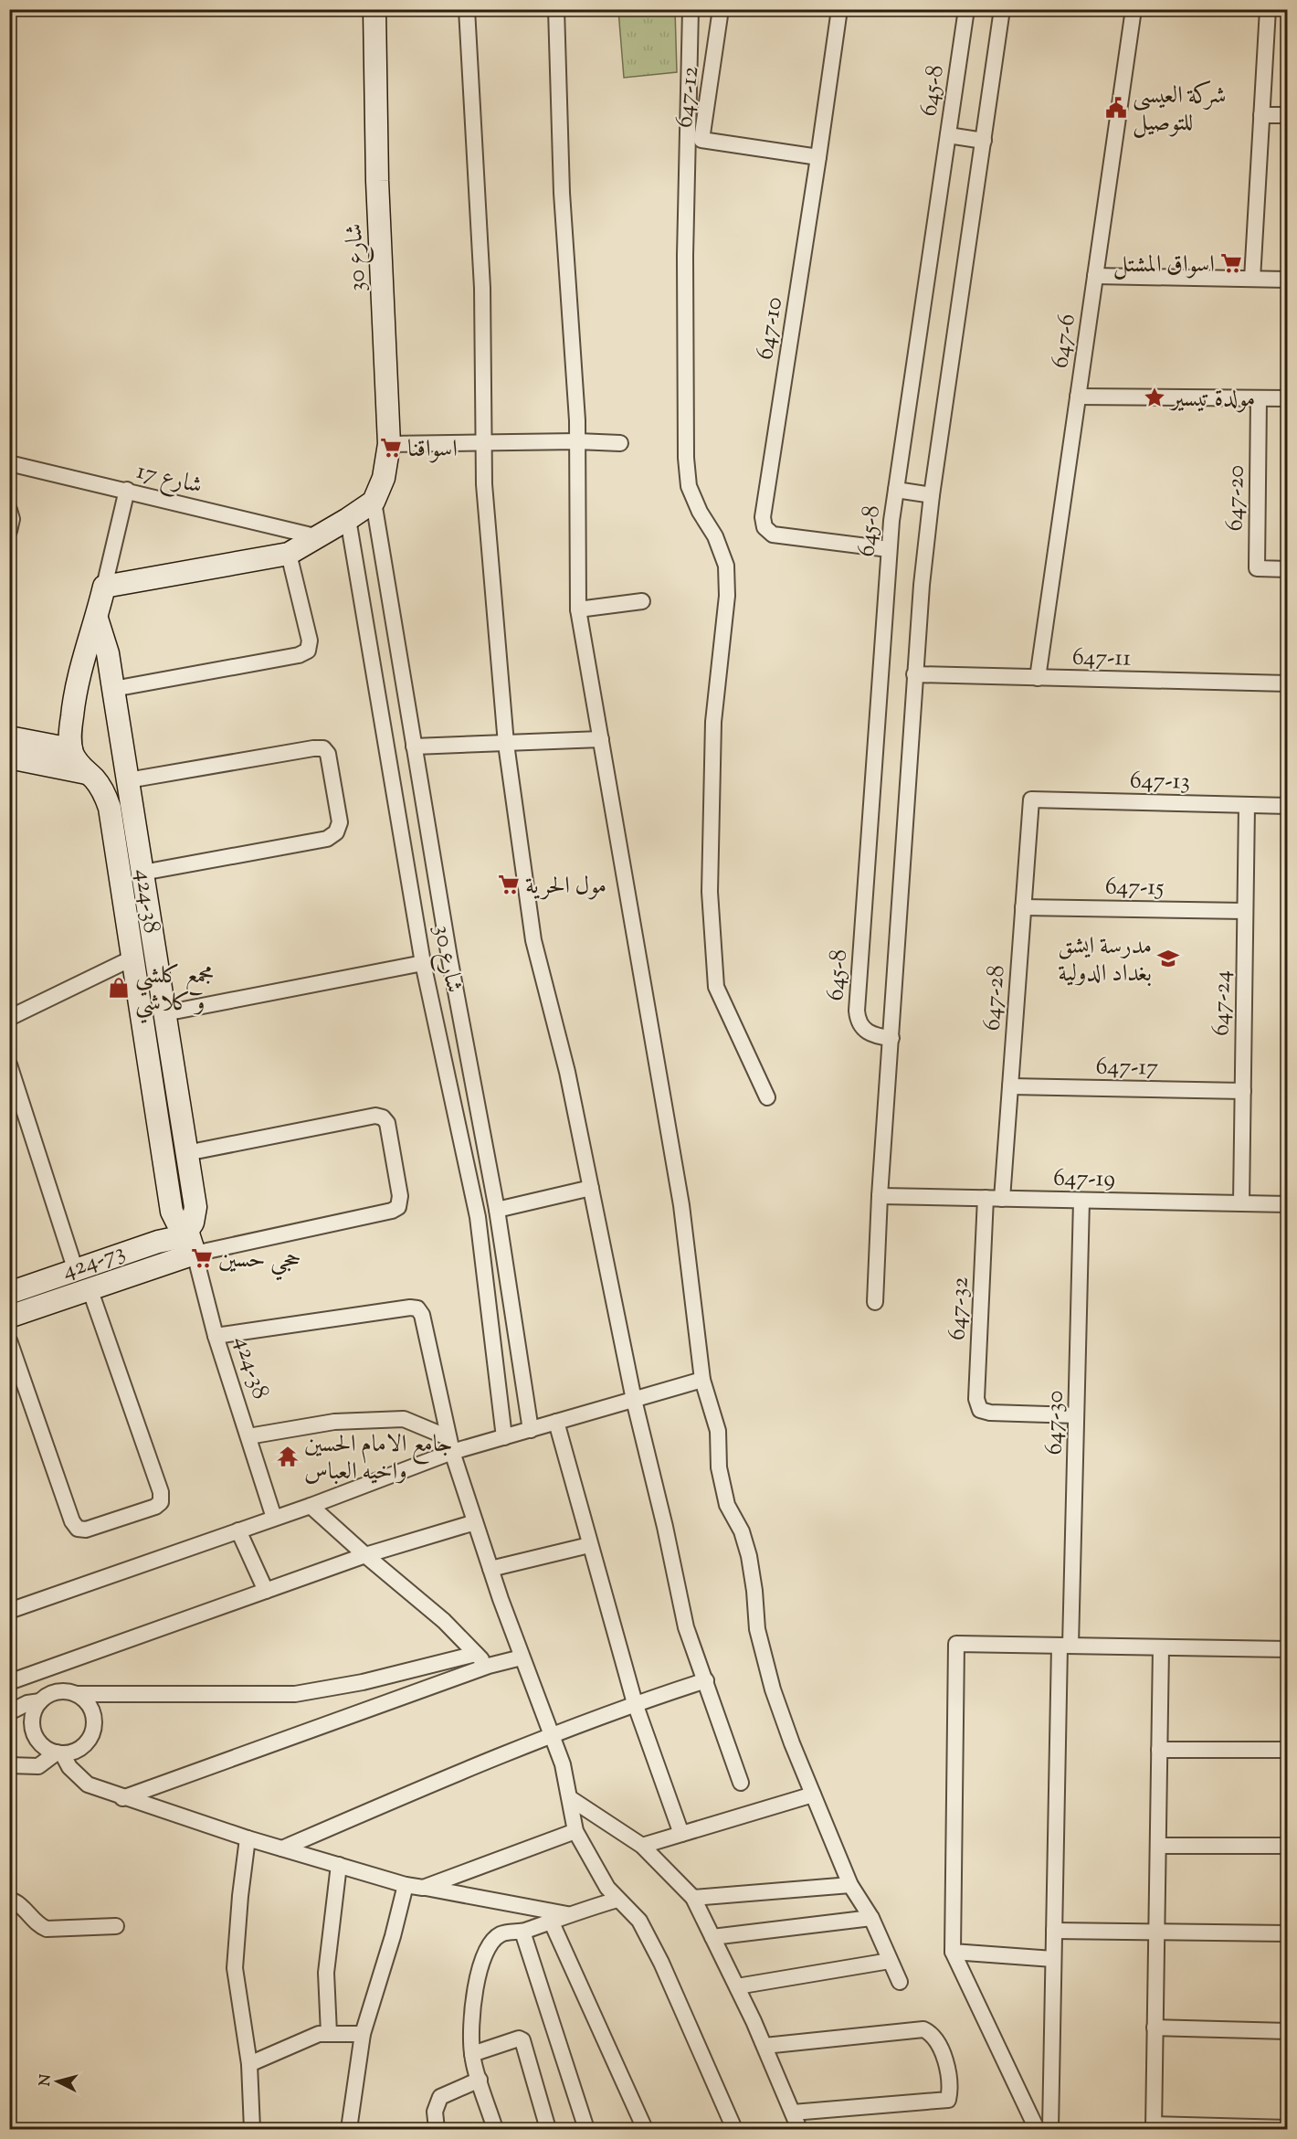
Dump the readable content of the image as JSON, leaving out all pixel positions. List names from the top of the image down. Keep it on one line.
{"streets":{"street":["645-8","647-12","شارع 30","647-10","647-6","شارع 17","647-20","647-11","647-13","647-15","424-38","647-28","647-24","647-17","647-19","424-73","647-32","647-30"]},"crossings":[["645-8","647-10"],["647-12","647-10"],["647-6","647-11"],["647-13","647-28"],["647-13","647-24"],["647-15","647-28"],["647-15","647-24"],["424-38","424-73"],["647-28","647-17"],["647-28","647-19"],["647-24","647-17"],["647-24","647-19"],["647-19","647-32"],["647-19","647-30"],["647-32","647-30"]],"places":{"public building":["شركة العيسى للتوصيل"],"supermarket":["اسواق المشتل","اسواقنا","مول الحرية","حجي حسين"],"place":["مولدة تيسير"],"school or university":["مدرسة ايشق بغداد الدولية"],"shop":["مجمع كلشي و كلاشي"],"temple":["جامع الامام الحسين واخيه العباس"]},"north":"left"}
